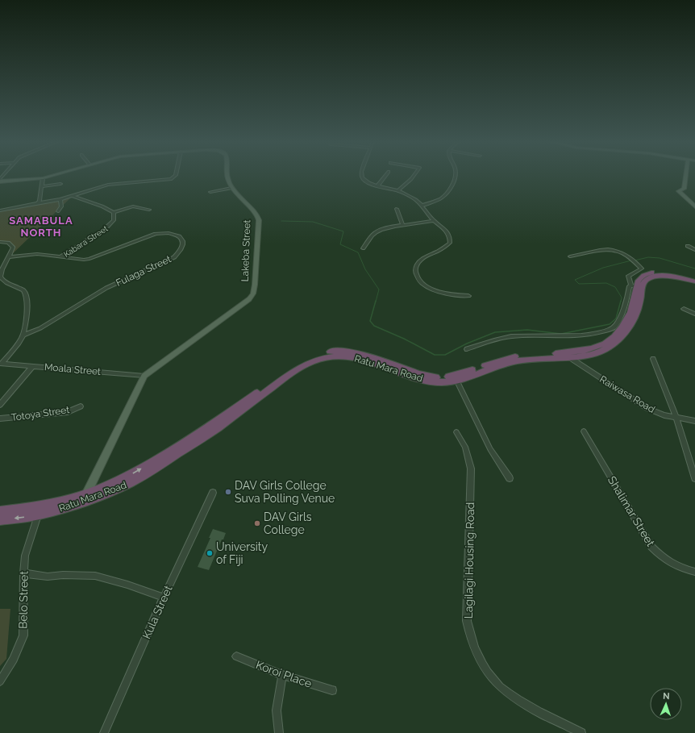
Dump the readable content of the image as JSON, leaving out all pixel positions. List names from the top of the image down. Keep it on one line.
{"streets":{"highway":["Ratu Mara Road"],"main road":["Lakeba Street"],"street":["Kabara Street","Fulaga Street","Moala Street","Raiwasa Road","Totoya Street","Shalimar Street","Lagilagi Housing Road","Belo Street","Kula Street","Koroi Place"]},"crossings":[["Kabara Street","Fulaga Street"],["Lakeba Street","Ratu Mara Road"],["Lakeba Street","Moala Street"],["Ratu Mara Road","Raiwasa Road"],["Ratu Mara Road","Belo Street"]],"districts":["SAMABULA NORTH"],"places":["DAV Girls College Suva Polling Venue","DAV Girls College","University of Fiji"],"north":"top"}
